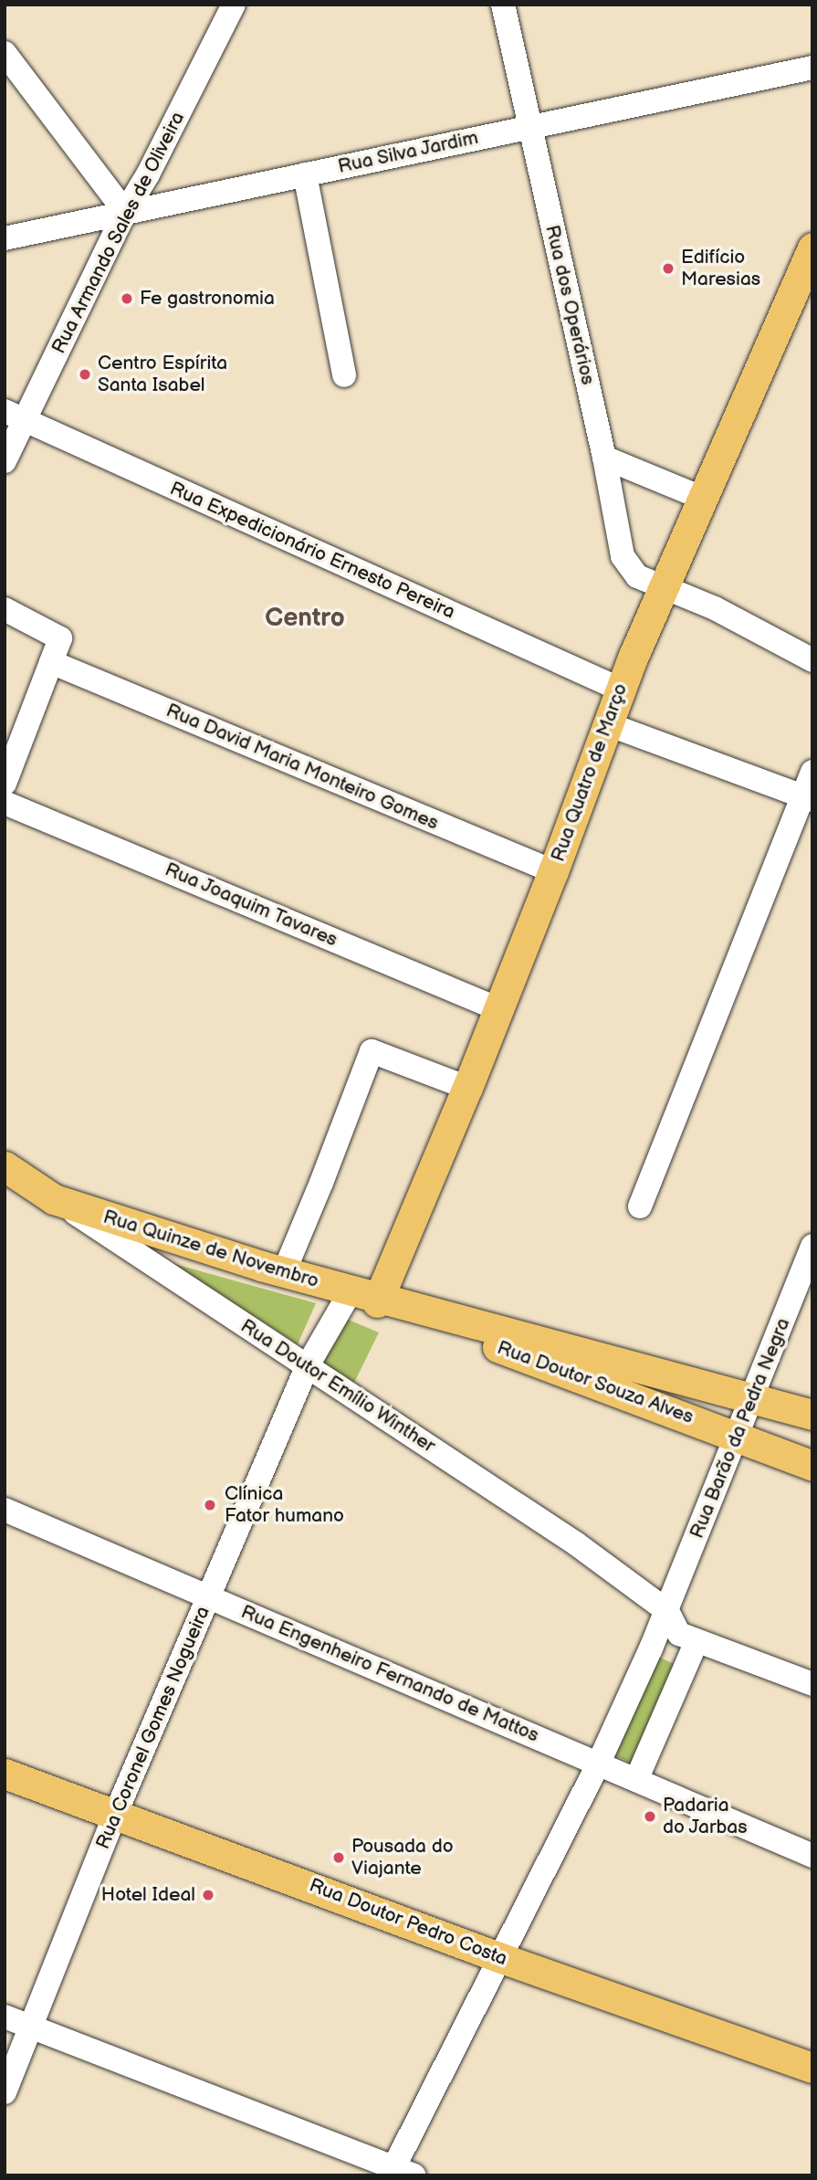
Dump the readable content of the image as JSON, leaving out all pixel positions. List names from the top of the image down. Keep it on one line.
{"streets":{"main road":["Rua Quatro de Março","Rua Quinze de Novembro","Rua Doutor Souza Alves","Rua Doutor Emílio Winther","Rua Doutor Pedro Costa"],"street":["Rua Silva Jardim","Rua Armando Sales de Oliveira","Rua dos Operários","Rua Expedicionário Ernesto Pereira","Rua David Maria Monteiro Gomes","Rua Joaquim Tavares","Rua Barão da Pedra Negra","Rua Engenheiro Fernando de Mattos","Rua Coronel Gomes Nogueira"]},"crossings":[["Rua Silva Jardim","Rua Armando Sales de Oliveira"],["Rua Silva Jardim","Rua dos Operários"],["Rua Armando Sales de Oliveira","Rua Expedicionário Ernesto Pereira"],["Rua dos Operários","Rua Quatro de Março"],["Rua Expedicionário Ernesto Pereira","Rua Quatro de Março"],["Rua David Maria Monteiro Gomes","Rua Quatro de Março"],["Rua Quatro de Março","Rua Joaquim Tavares"],["Rua Quatro de Março","Rua Quinze de Novembro"],["Rua Quatro de Março","Rua Doutor Souza Alves"],["Rua Quatro de Março","Rua Doutor Emílio Winther"],["Rua Quatro de Março","Rua Coronel Gomes Nogueira"],["Rua Quinze de Novembro","Rua Doutor Souza Alves"],["Rua Quinze de Novembro","Rua Doutor Emílio Winther"],["Rua Quinze de Novembro","Rua Barão da Pedra Negra"],["Rua Doutor Souza Alves","Rua Barão da Pedra Negra"],["Rua Doutor Emílio Winther","Rua Barão da Pedra Negra"],["Rua Doutor Emílio Winther","Rua Coronel Gomes Nogueira"],["Rua Barão da Pedra Negra","Rua Engenheiro Fernando de Mattos"],["Rua Barão da Pedra Negra","Rua Doutor Pedro Costa"],["Rua Engenheiro Fernando de Mattos","Rua Coronel Gomes Nogueira"],["Rua Coronel Gomes Nogueira","Rua Doutor Pedro Costa"]],"districts":["Centro"],"places":["Edifício Maresias","Fe gastronomia","Centro Espírita Santa Isabel","Clínica Fator humano","Padaria do Jarbas","Pousada do Viajante","Hotel Ideal"]}
